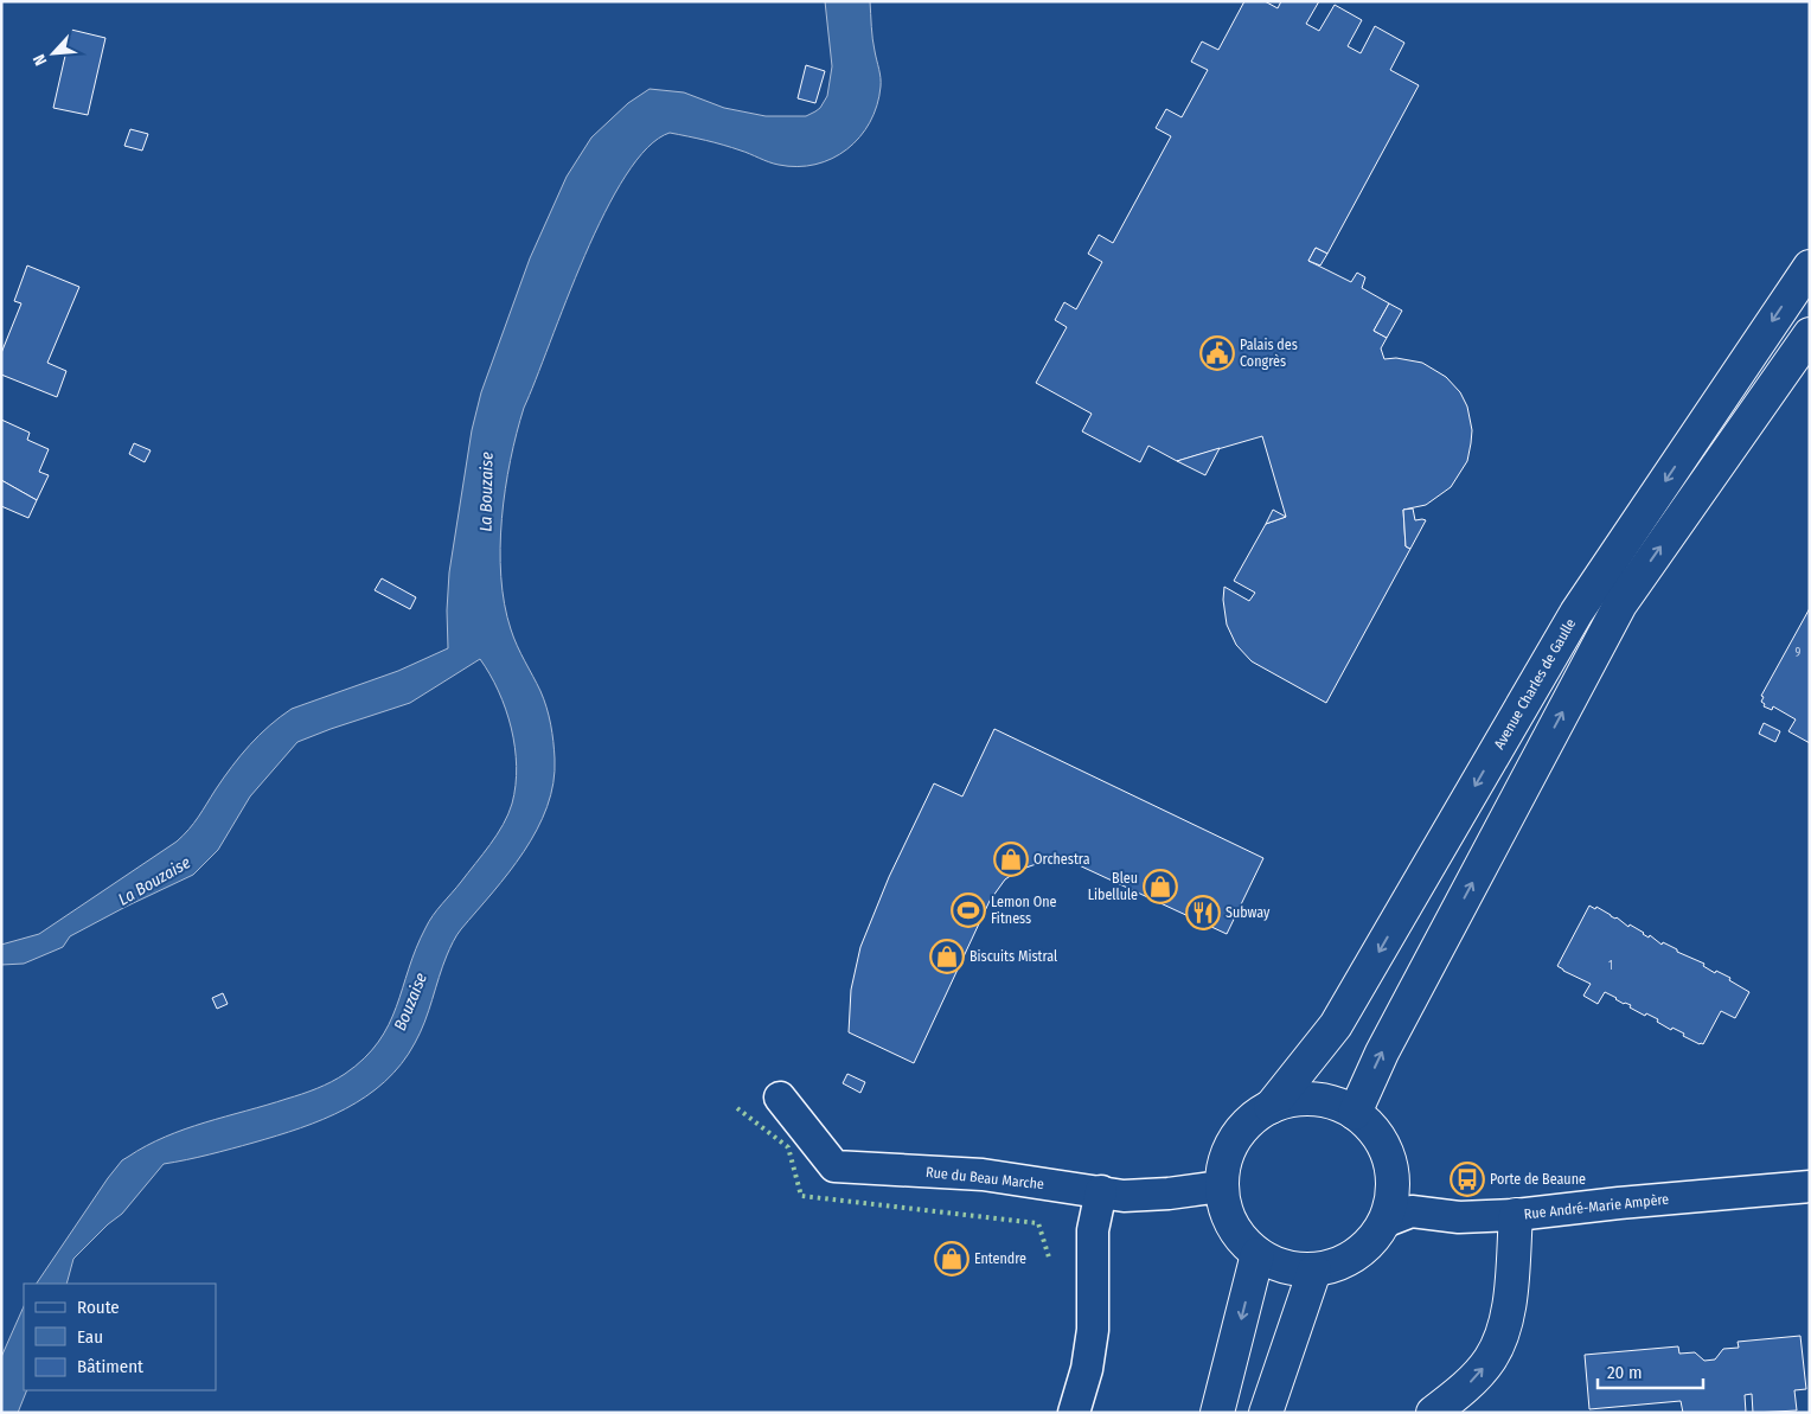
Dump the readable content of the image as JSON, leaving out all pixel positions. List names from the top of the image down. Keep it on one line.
{"streets":{"main road":["Avenue Charles de Gaulle"],"street":["Rue du Beau Marche","Rue André-Marie Ampère"]},"crossings":[["Avenue Charles de Gaulle","Rue du Beau Marche"],["Avenue Charles de Gaulle","Rue André-Marie Ampère"],["Rue du Beau Marche","Rue André-Marie Ampère"]],"water":["La Bouzaise","Bouzaise"],"places":{"public building":["Palais des Congrès"],"shop":["Orchestra","Bleu Libellule","Biscuits Mistral","Entendre"],"sports":["Lemon One Fitness"],"restaurant":["Subway"],"bus stop":["Porte de Beaune"]},"house_numbers":["9","1"],"legend":["Route","Eau","Bâtiment"],"scale_bar":"20 m","north":"bottom left"}
